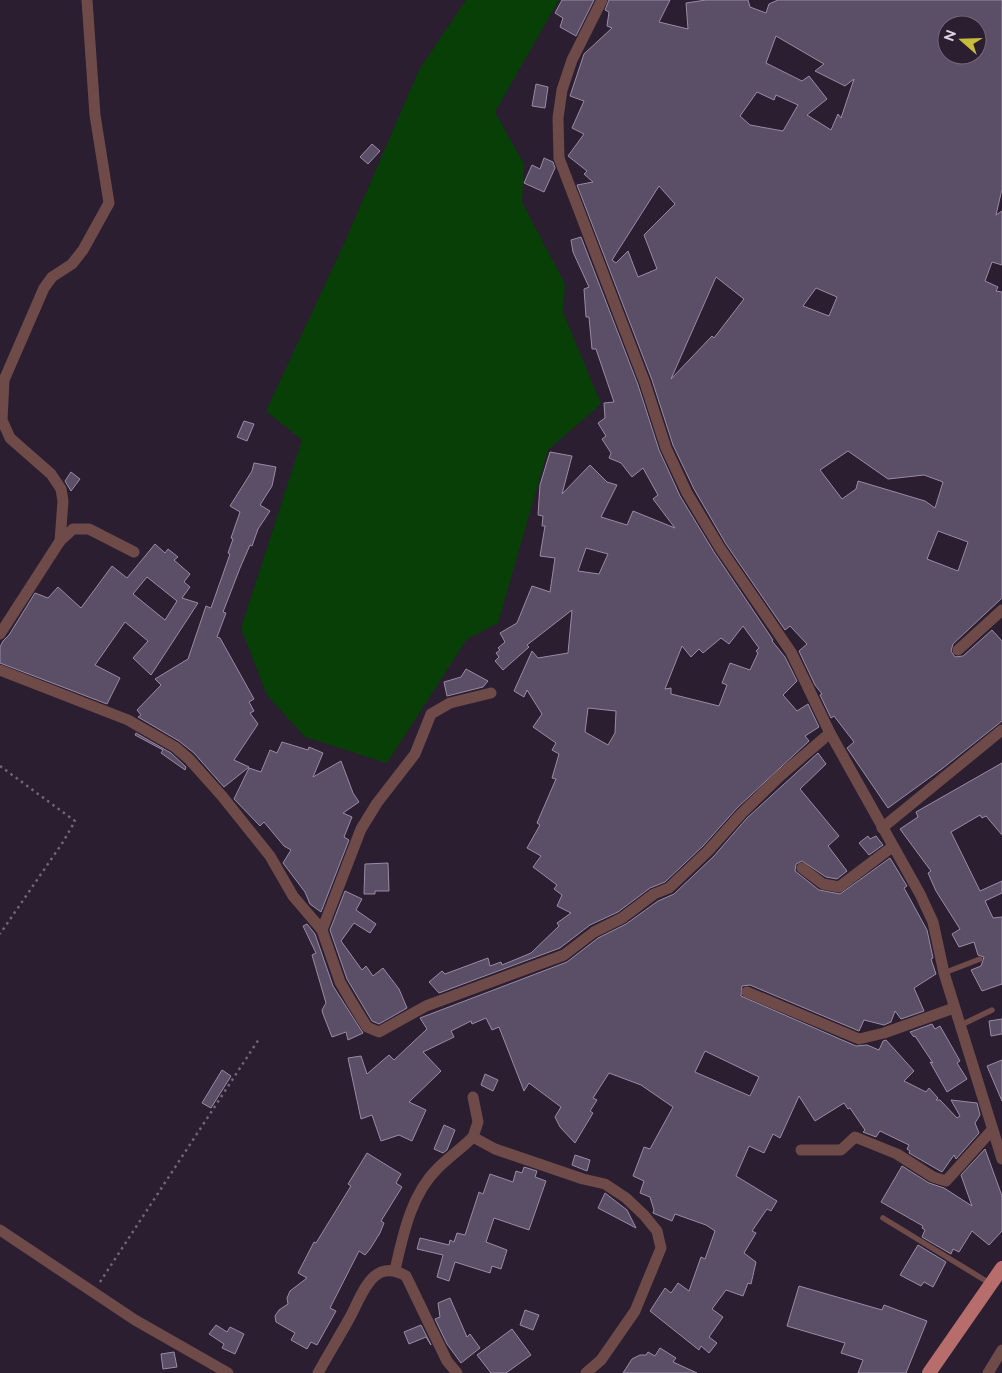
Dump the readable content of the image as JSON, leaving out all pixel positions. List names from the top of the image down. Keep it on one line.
{"north":"left"}
